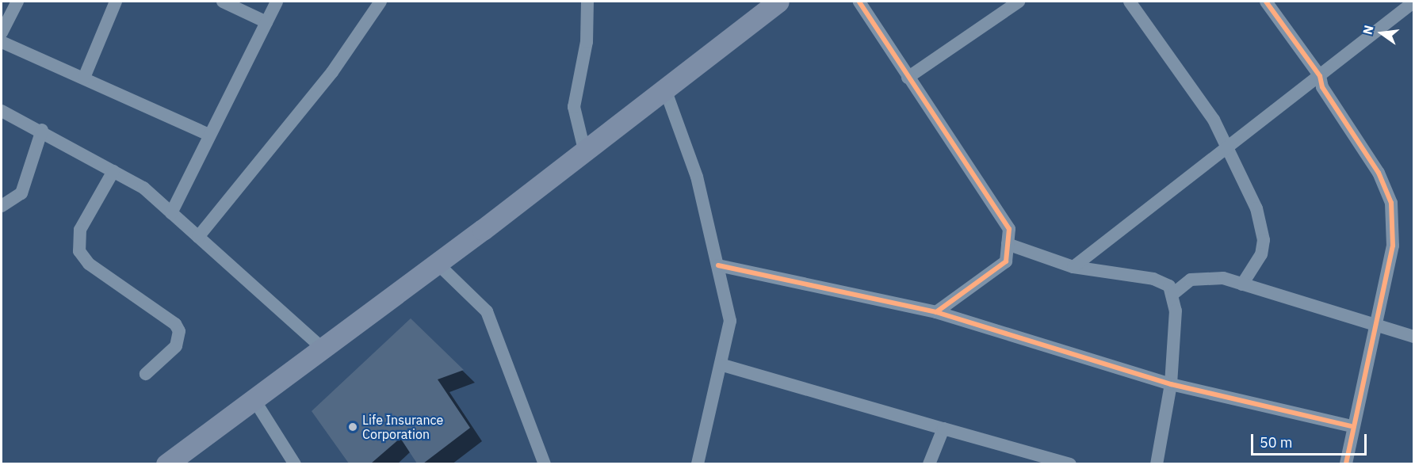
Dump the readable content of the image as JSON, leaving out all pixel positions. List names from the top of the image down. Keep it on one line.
{"places":["Life Insurance Corporation"],"scale_bar":"50 m","north":"left"}
